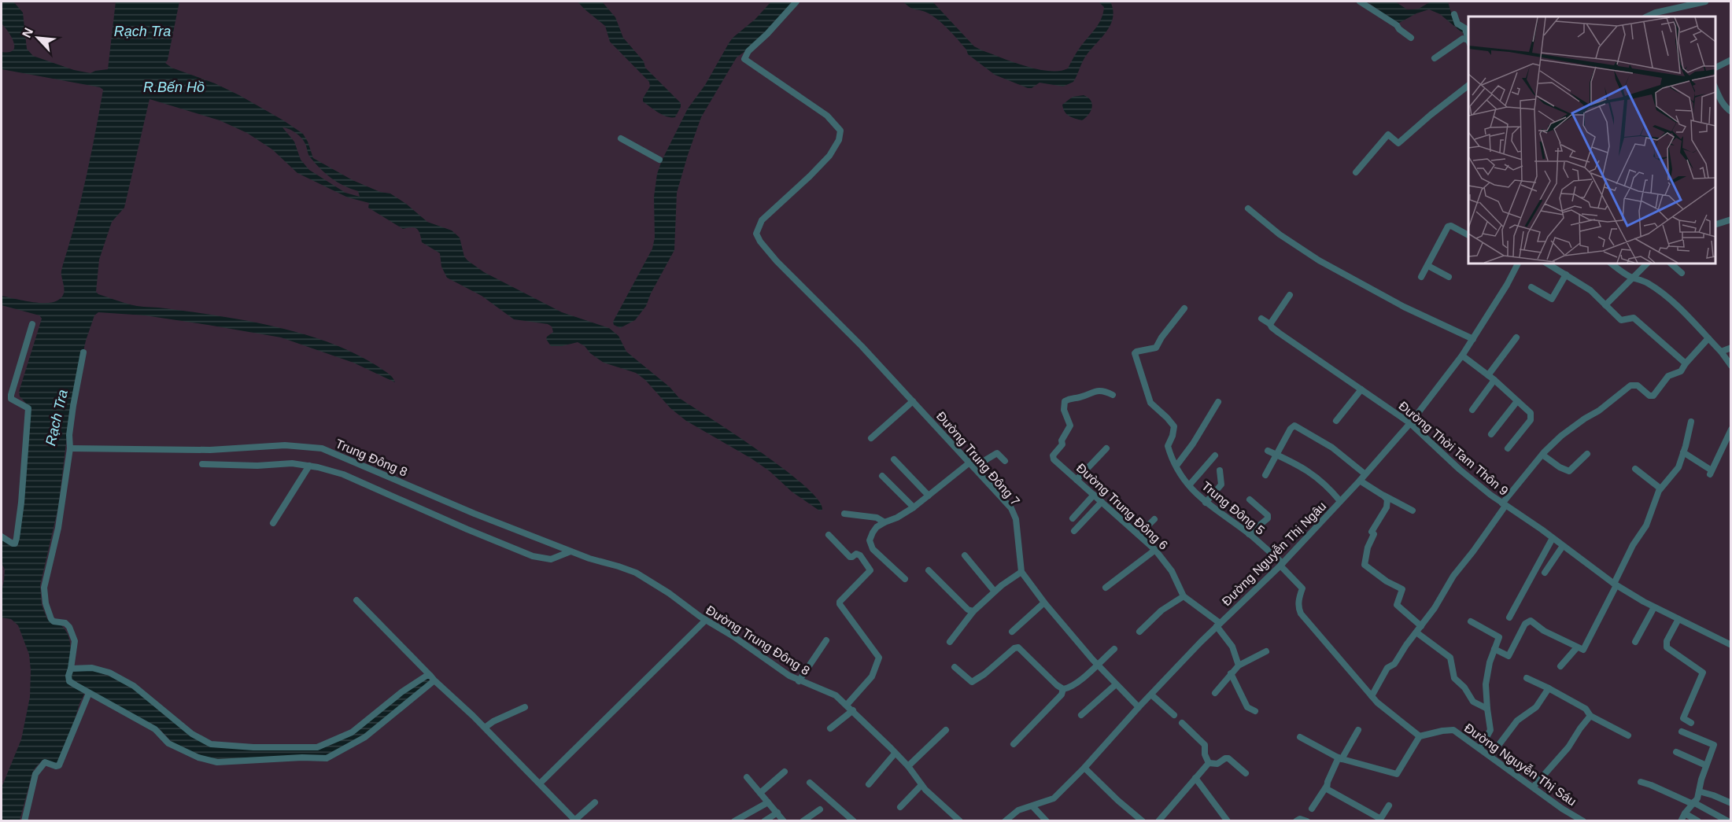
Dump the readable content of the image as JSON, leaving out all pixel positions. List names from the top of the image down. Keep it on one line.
{"streets":{"street":["Đường Thời Tam Thôn 9","Trung Đông 8","Đường Trung Đông 7","Đường Trung Đông 6","Trung Đông 5","Đường Nguyễn Thị Ngâu","Đường Trung Đông 8","Đường Nguyễn Thị Sáu"]},"crossings":[["Đường Thời Tam Thôn 9","Đường Nguyễn Thị Ngâu"],["Trung Đông 8","Đường Trung Đông 8"],["Đường Trung Đông 6","Đường Nguyễn Thị Ngâu"],["Trung Đông 5","Đường Nguyễn Thị Ngâu"]],"water":["Rạch Tra","R.Bến Hồ"],"north":"top left"}
